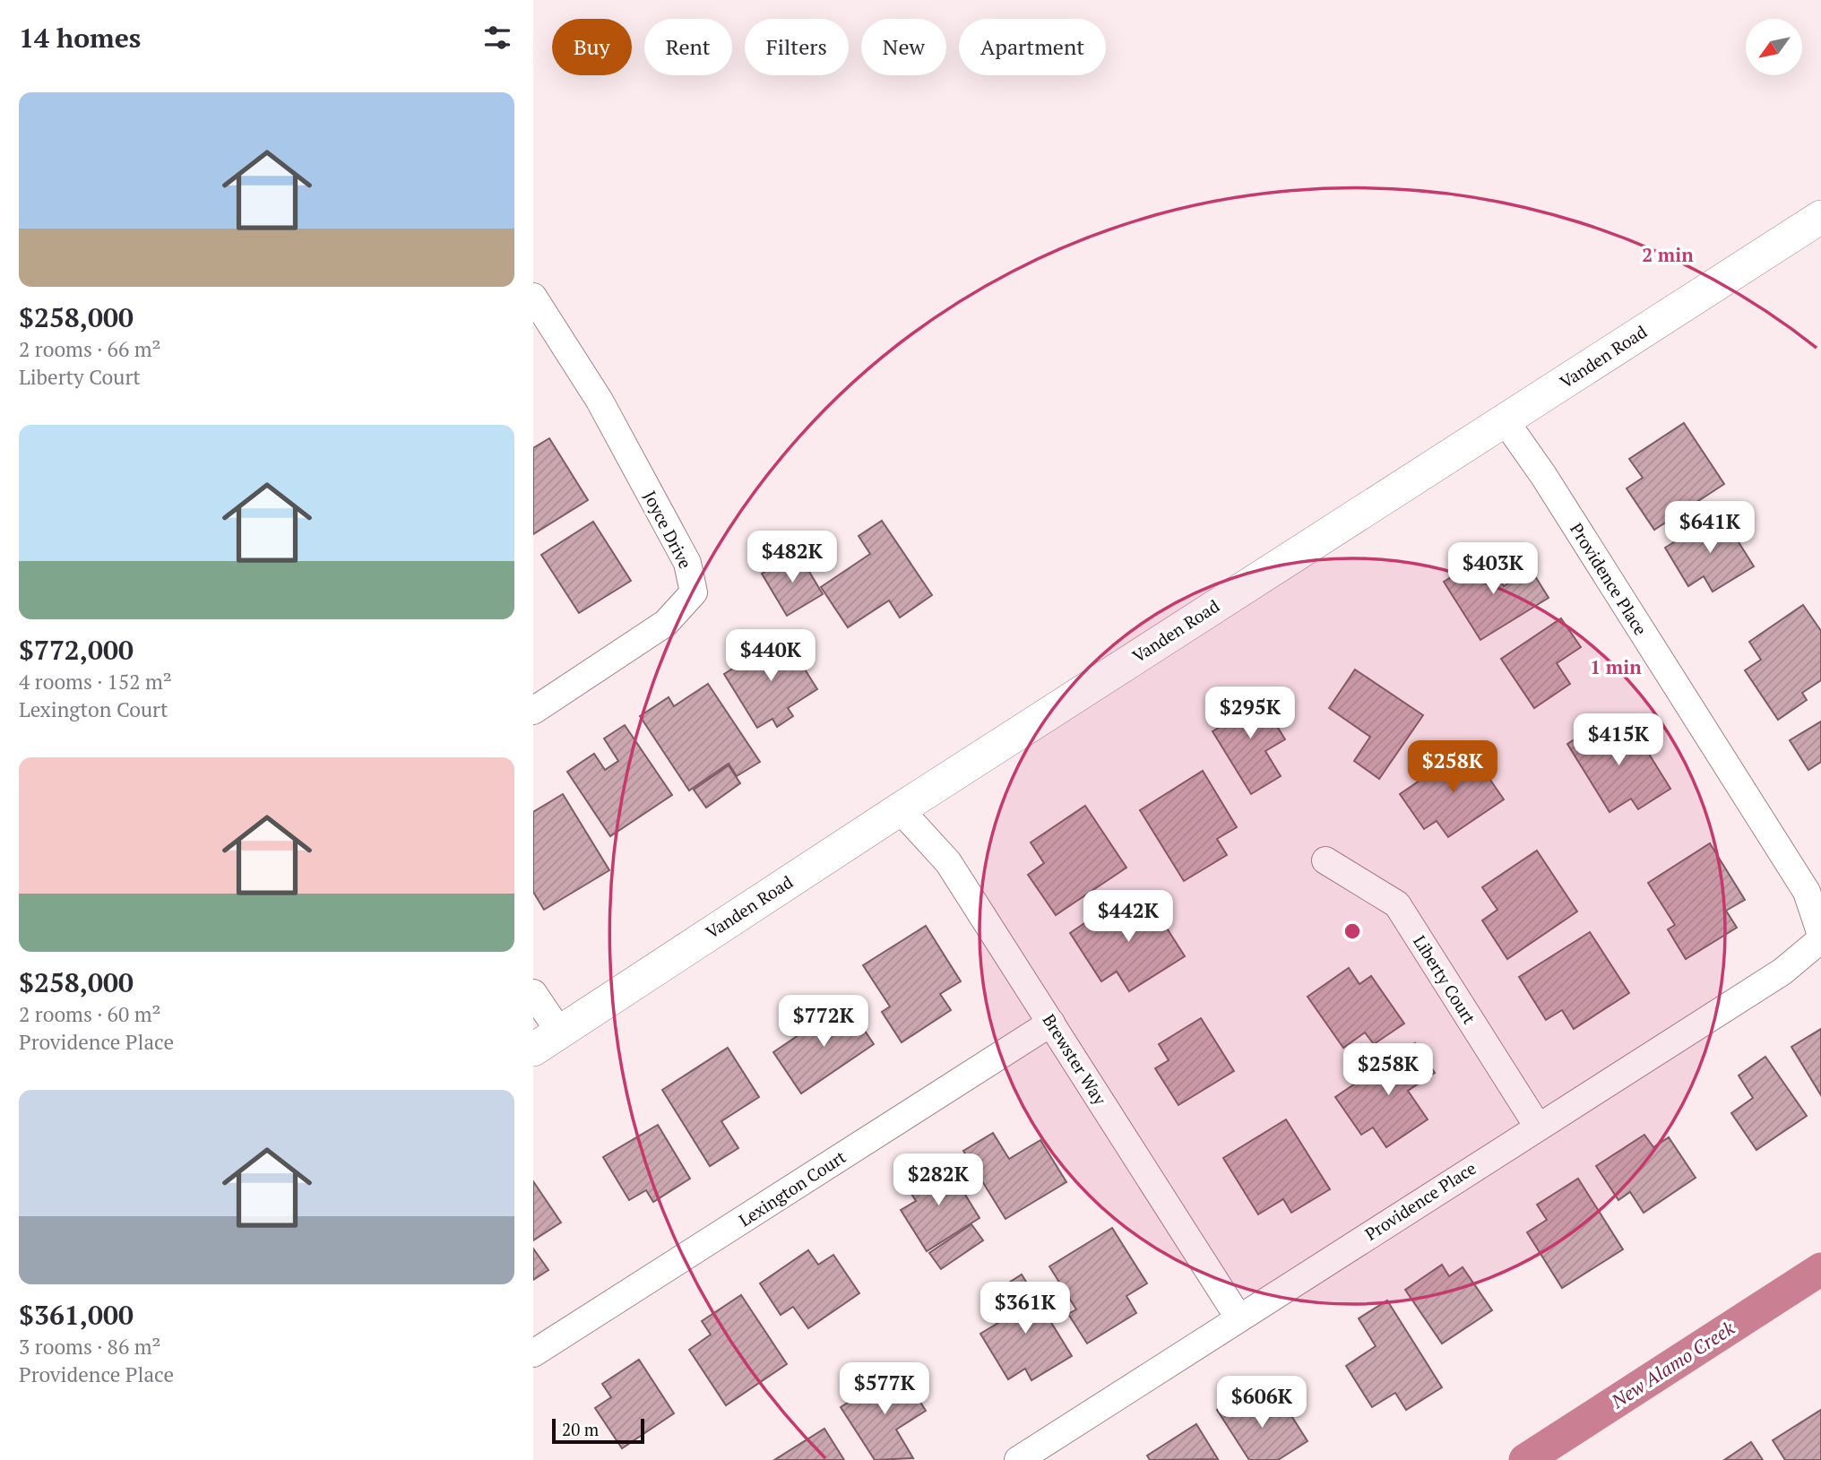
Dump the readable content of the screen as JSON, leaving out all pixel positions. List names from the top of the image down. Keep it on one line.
{"streets":{"street":["Vanden Road","Joyce Drive","Providence Place","Liberty Court","Brewster Way","Lexington Court"]},"crossings":[["Vanden Road","Providence Place"],["Vanden Road","Brewster Way"],["Providence Place","Liberty Court"],["Providence Place","Brewster Way"],["Brewster Way","Lexington Court"]],"water":["New Alamo Creek"],"scale_bar":"20 m","north":"bottom left","page":{"heading":"14 homes","chip":["Buy","Rent","Filters","New","Apartment"],"list":[{"name":"$258,000","note":"2 rooms · 66 m² · Liberty Court"},{"name":"$772,000","note":"4 rooms · 152 m² · Lexington Court"},{"name":"$258,000","note":"2 rooms · 60 m² · Providence Place"},{"name":"$361,000","note":"3 rooms · 86 m² · Providence Place"}],"price":["$641K","$482K","$403K","$440K","$295K","$415K","$258K","$442K","$772K","$258K","$282K","$361K","$577K","$606K"],"scale":"20 m"},"rings":["2 min","1 min"]}
